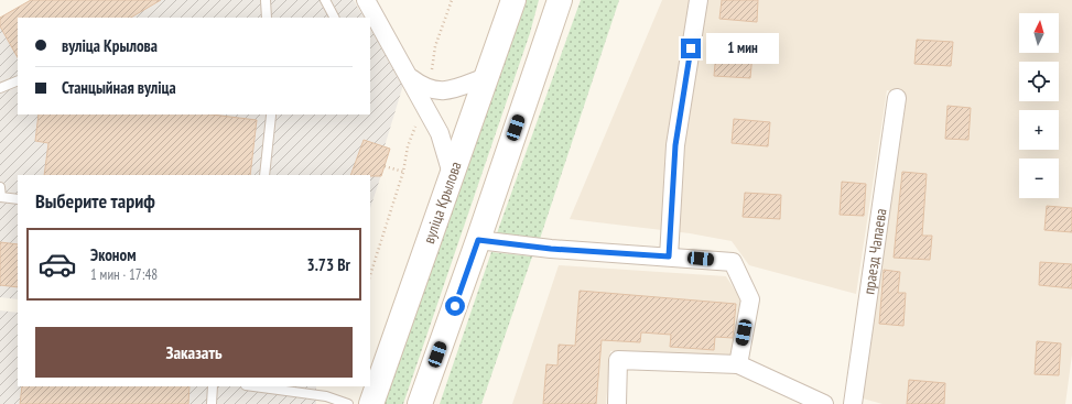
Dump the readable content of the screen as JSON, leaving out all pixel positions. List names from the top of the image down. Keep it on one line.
{"streets":{"main road":["вуліца Крылова"],"street":["праезд Чапаева"]},"north":"top","page":{"map_buttons":["+","−"],"banner":["вуліца Крылова","Станцыйная вуліца"],"bubble":"1 мин","heading":"Выберите тариф","list":[{"name":"Эконом","note":"1 мин · 17:48","value":"3.73 Br"}],"buttons":"Заказать"}}
